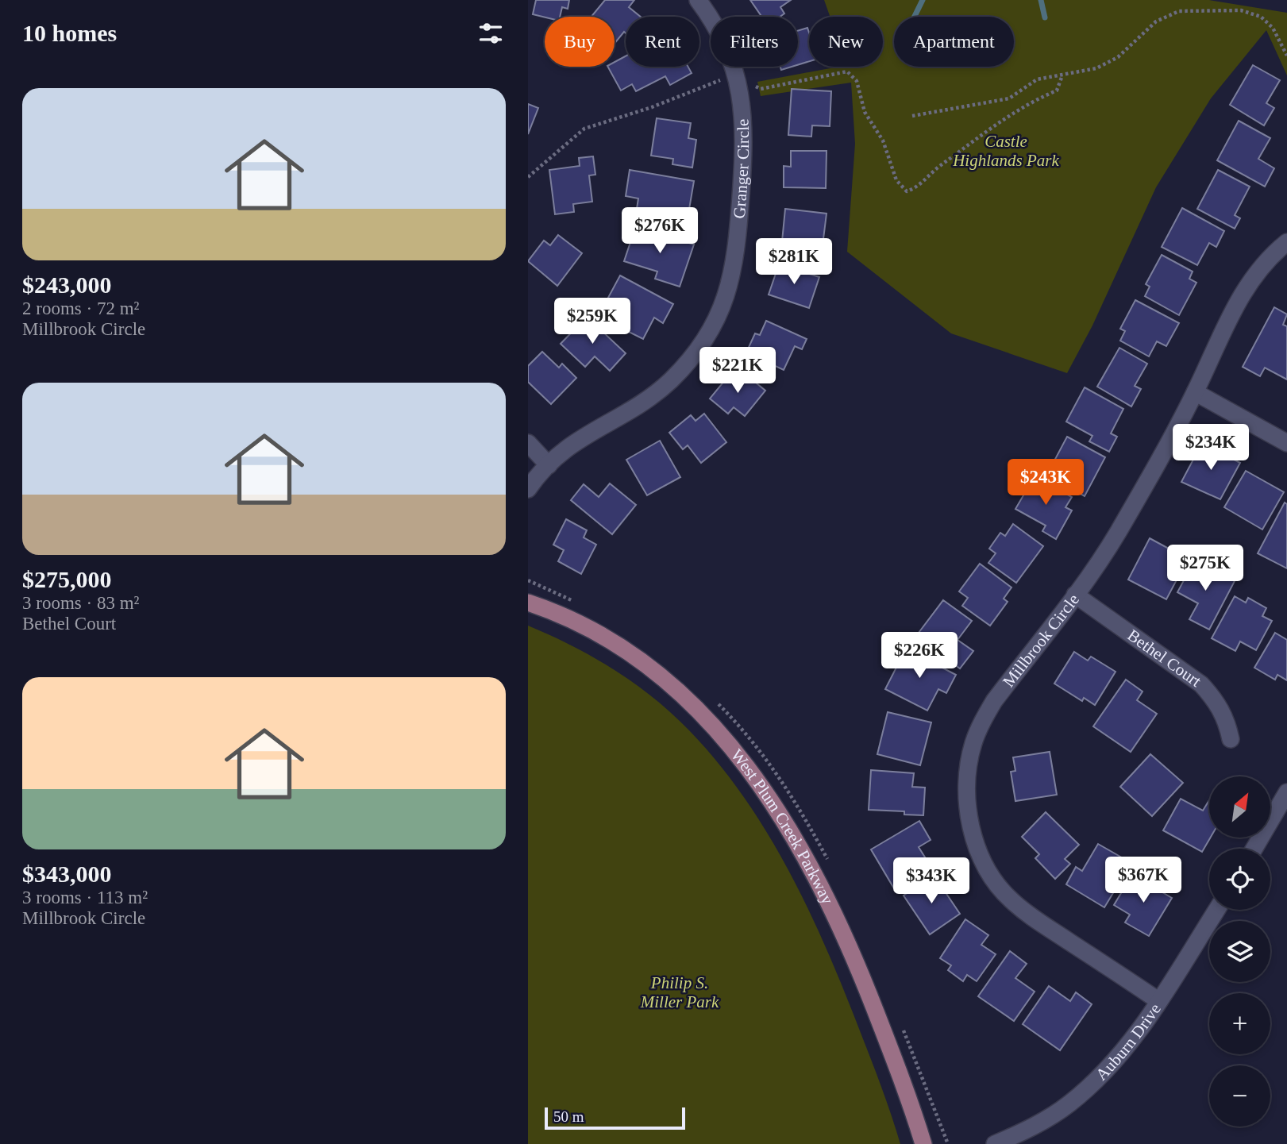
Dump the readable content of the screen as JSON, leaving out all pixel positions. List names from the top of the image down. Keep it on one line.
{"streets":{"main road":["West Plum Creek Parkway"],"street":["Granger Circle","Millbrook Circle","Bethel Court","Auburn Drive"]},"crossings":[["Millbrook Circle","Bethel Court"],["Millbrook Circle","Auburn Drive"]],"parks":["Castle Highlands Park","Philip S. Miller Park"],"scale_bar":"50 m","north":"top right","page":{"heading":"10 homes","chip":["Buy","Rent","Filters","New","Apartment"],"list":[{"name":"$243,000","note":"2 rooms · 72 m² · Millbrook Circle"},{"name":"$275,000","note":"3 rooms · 83 m² · Bethel Court"},{"name":"$343,000","note":"3 rooms · 113 m² · Millbrook Circle"}],"price":["$276K","$281K","$259K","$221K","$234K","$243K","$275K","$226K","$367K","$343K"],"map_buttons":["+","−"],"scale":"50 m"}}
